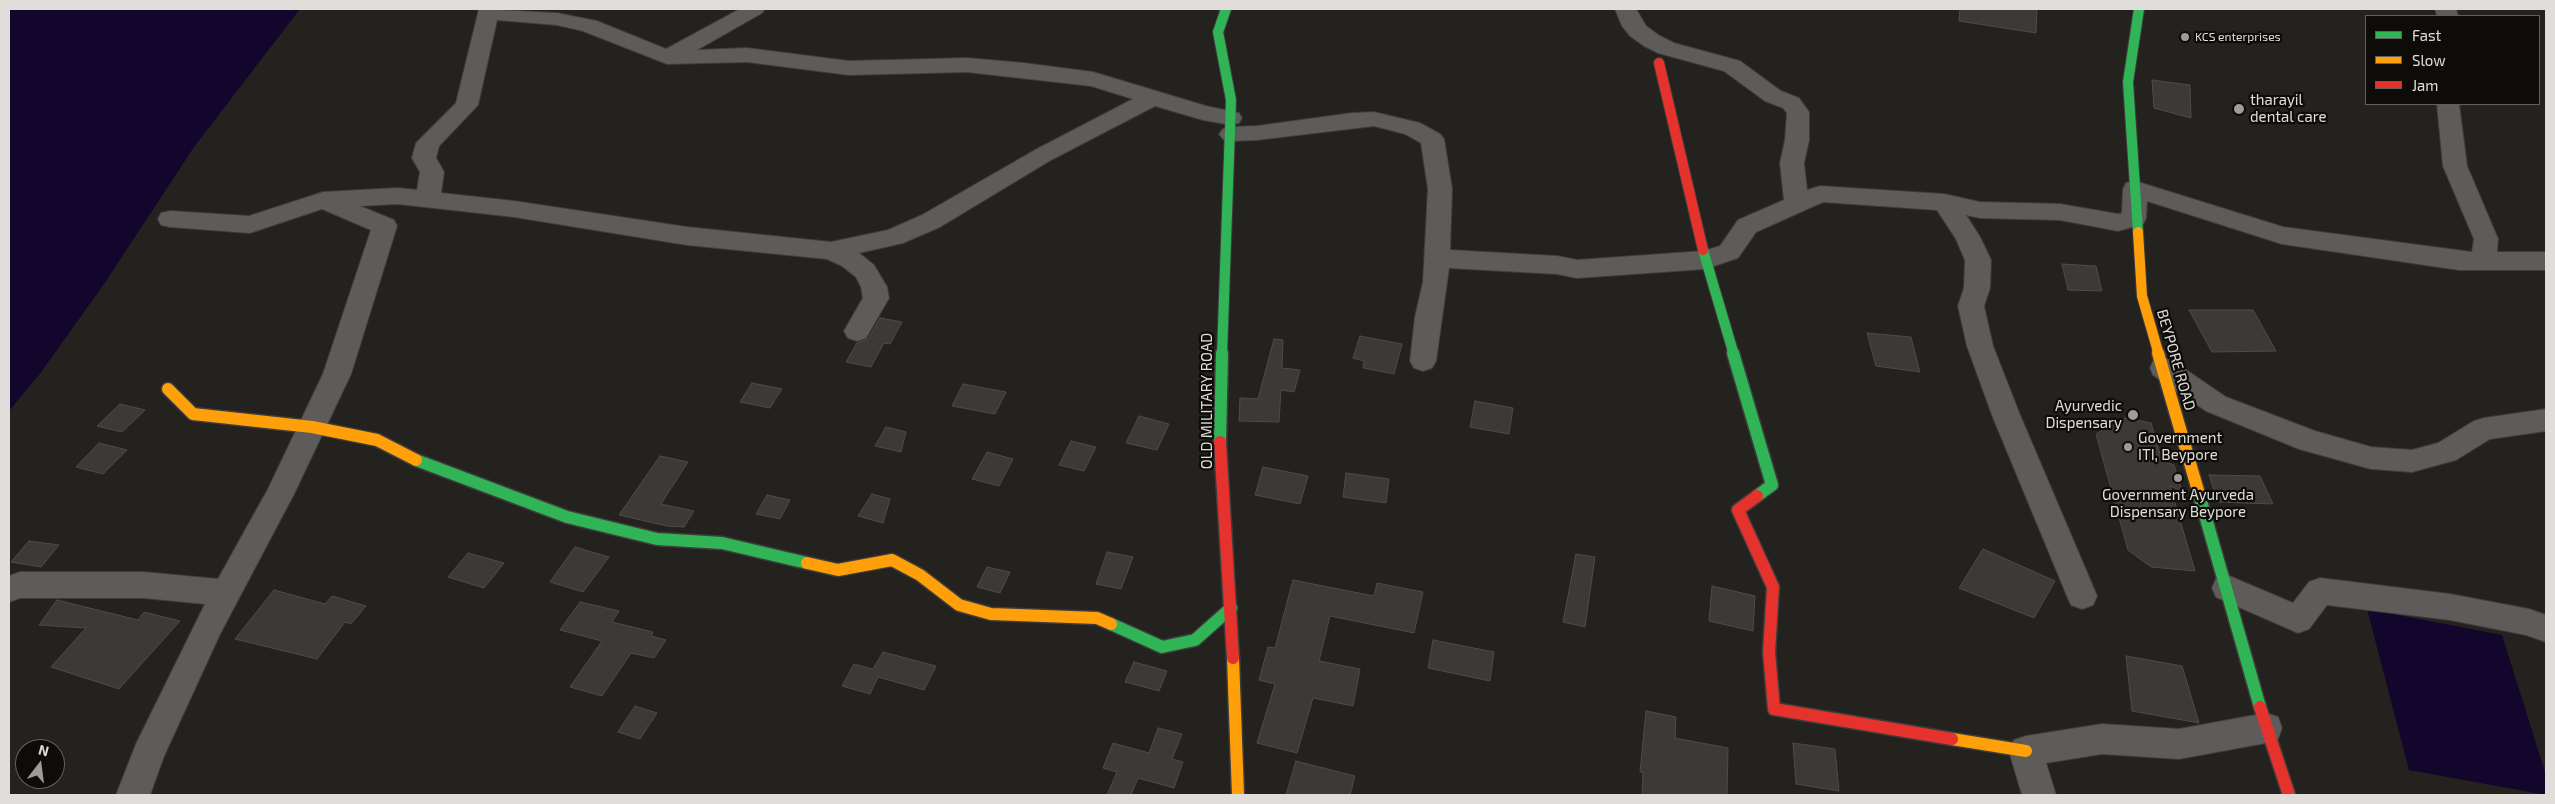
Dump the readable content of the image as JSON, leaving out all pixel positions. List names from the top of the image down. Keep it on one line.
{"streets":{"street":["BEYPORE ROAD","OLD MILITARY ROAD"]},"places":["KCS enterprises","tharayil dental care","Ayurvedic Dispensary","Government ITI, Beypore","Government Ayurveda Dispensary Beypore"],"legend":["Fast","Slow","Jam"],"north":"top"}
